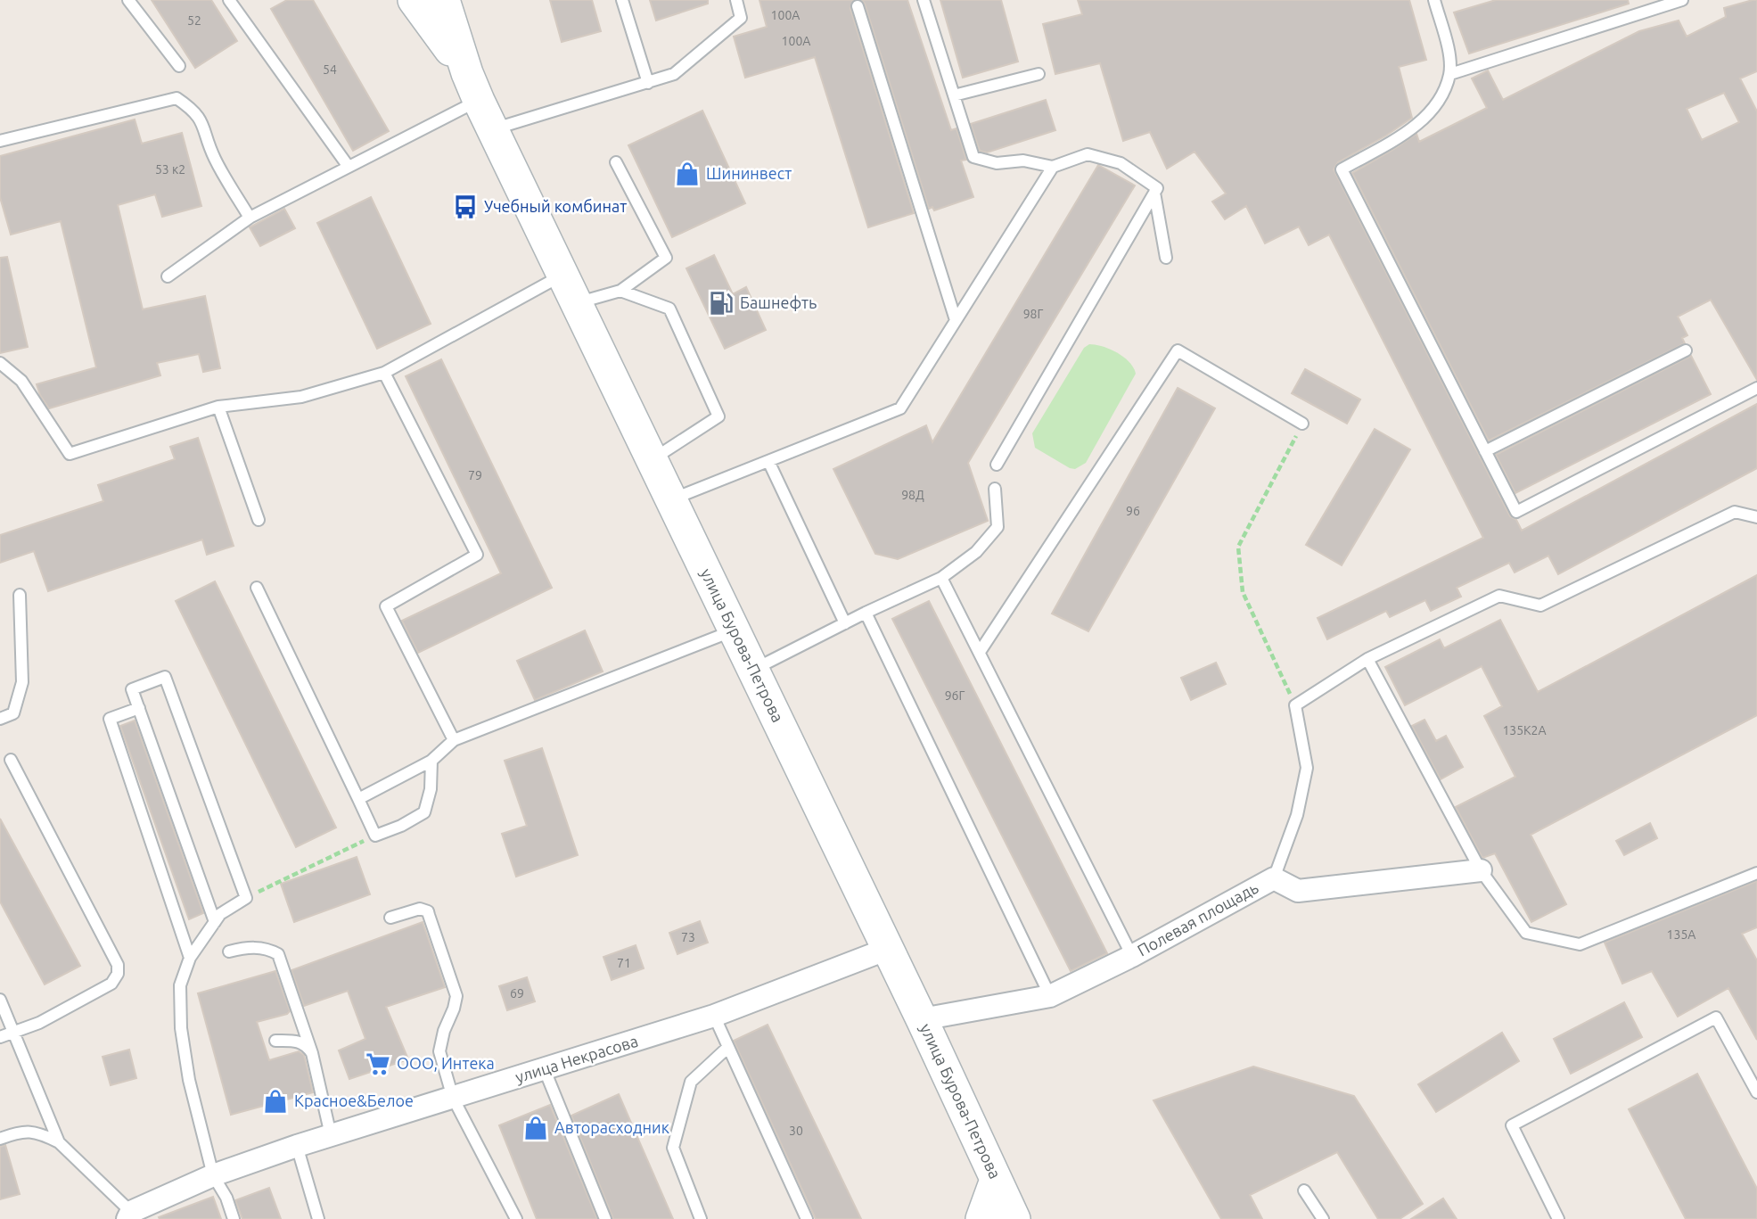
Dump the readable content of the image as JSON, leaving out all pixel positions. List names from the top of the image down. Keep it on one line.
{"streets":{"main road":["улица Бурова-Петрова"],"street":["Полевая площадь","улица Некрасова"]},"crossings":[["улица Бурова-Петрова","Полевая площадь"],["улица Бурова-Петрова","улица Некрасова"]],"places":{"shop":["Шининвест","Красное&Белое","Авторасходник"],"bus stop":["Учебный комбинат"],"fuel station":["Башнефть"],"supermarket":["ООО, Интека"]},"house_numbers":["100А","52","100А","54","53 к2","98Г","79","98Д","96","96Г","135К2А","135А","73","71","69","30"]}
